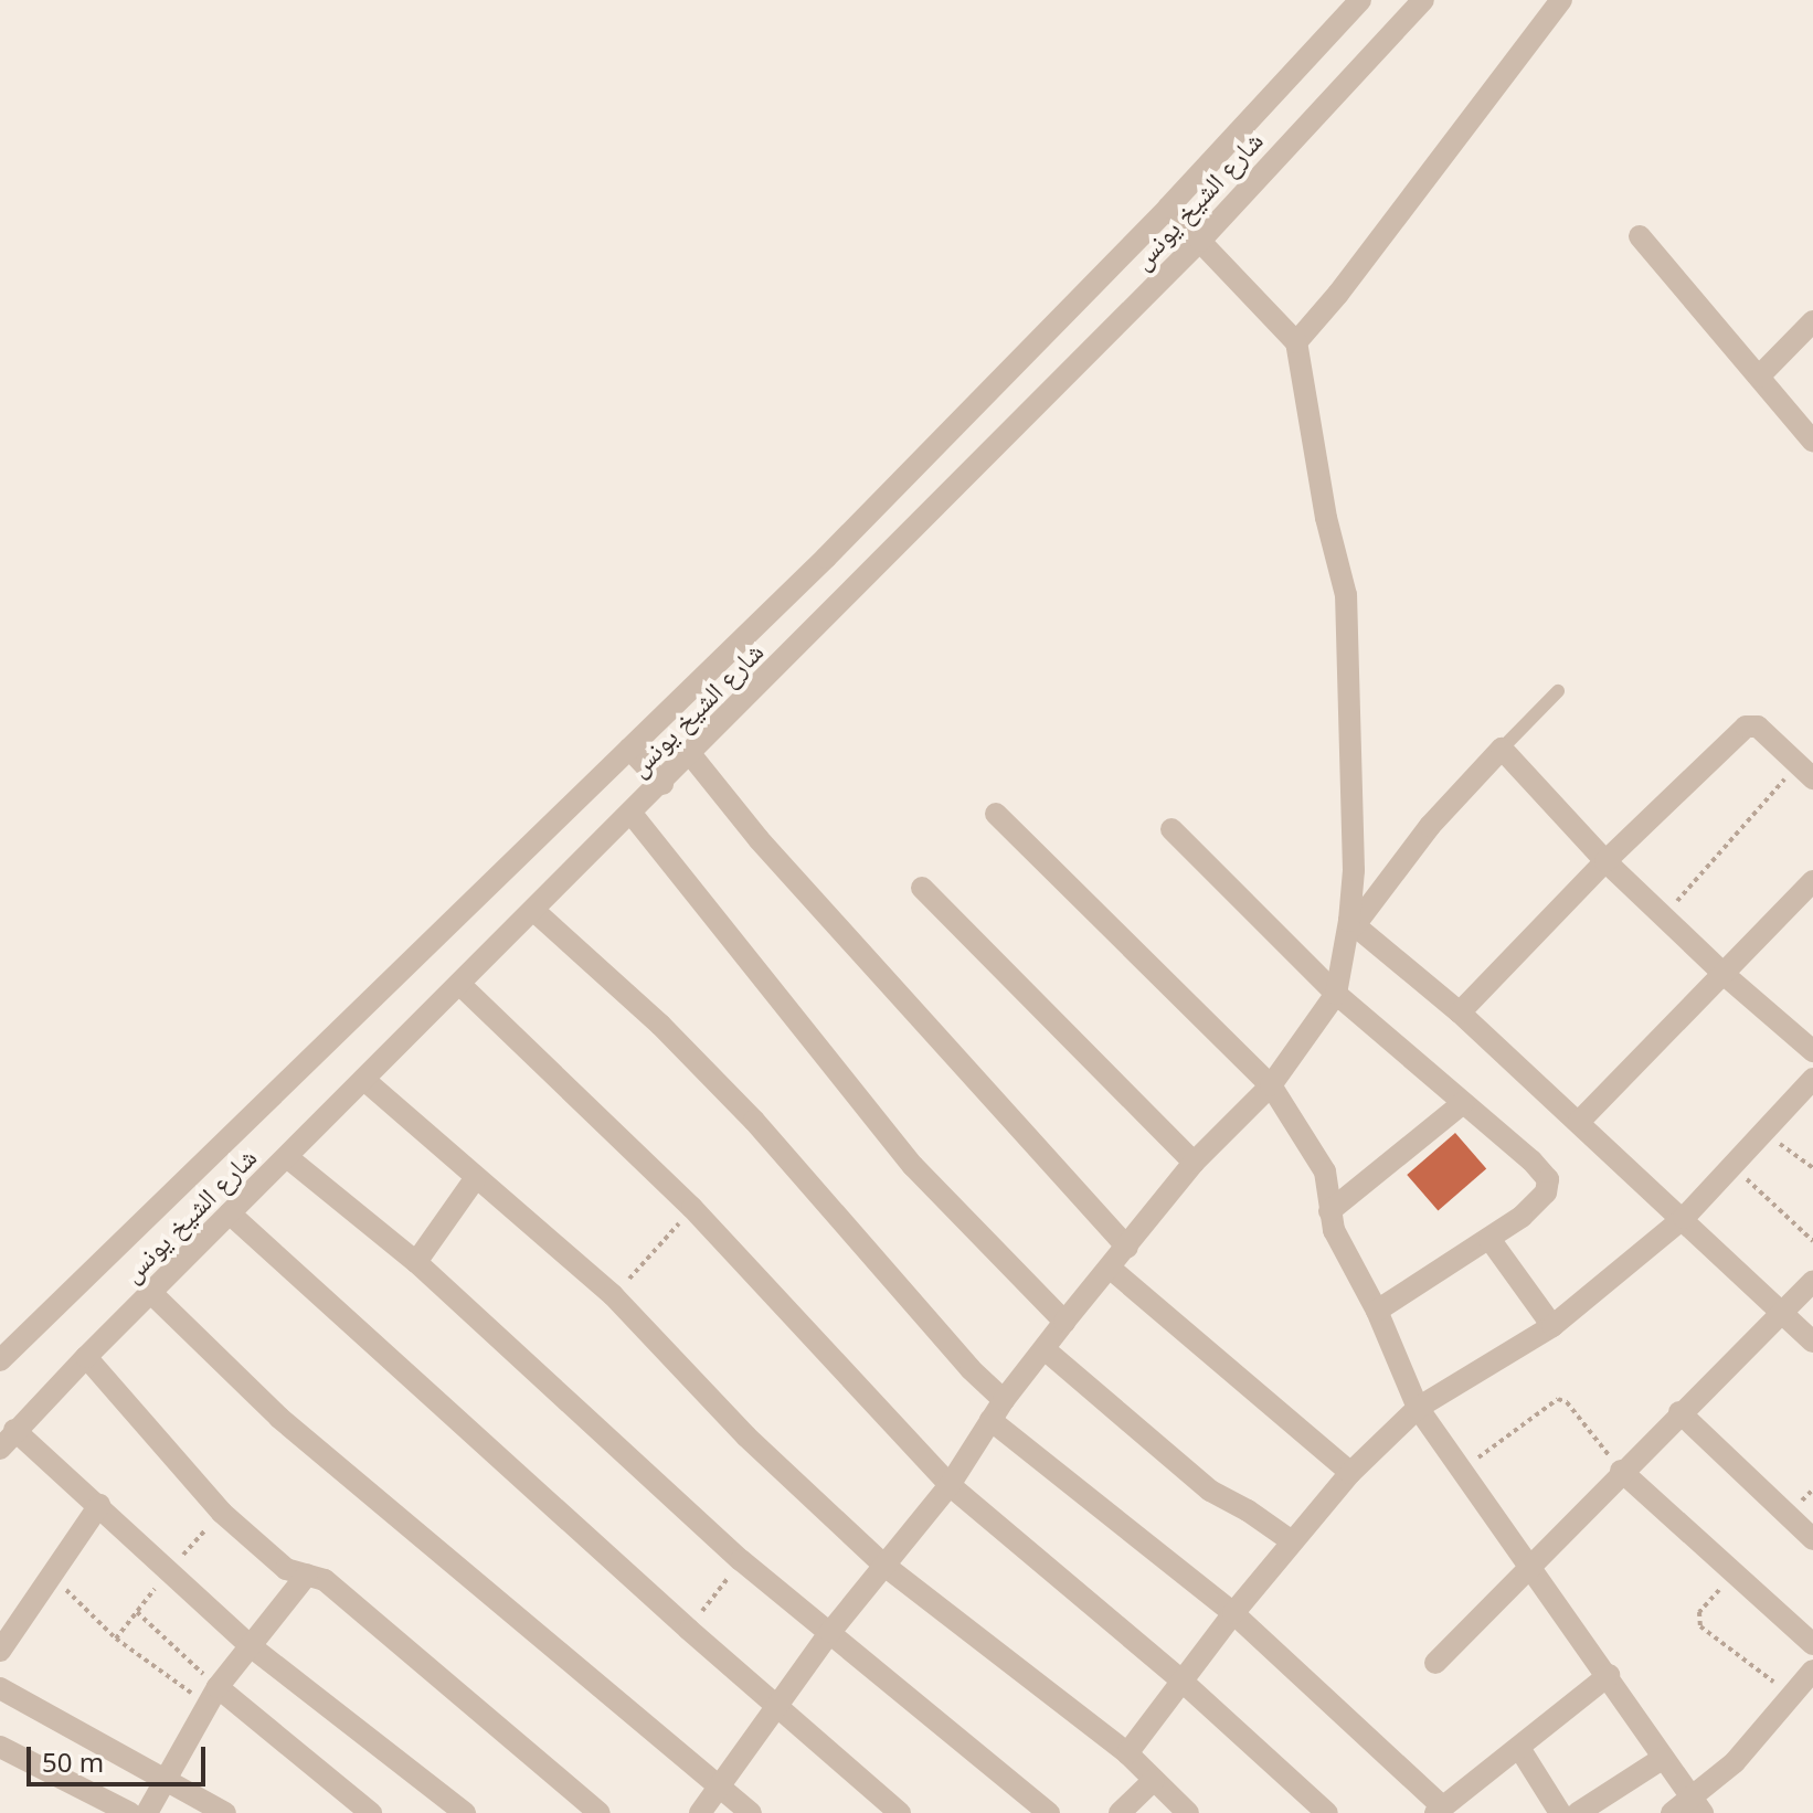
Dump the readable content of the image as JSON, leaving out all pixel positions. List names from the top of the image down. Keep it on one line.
{"streets":{"street":["شارع الشيخ يونس"]},"scale_bar":"50 m"}
